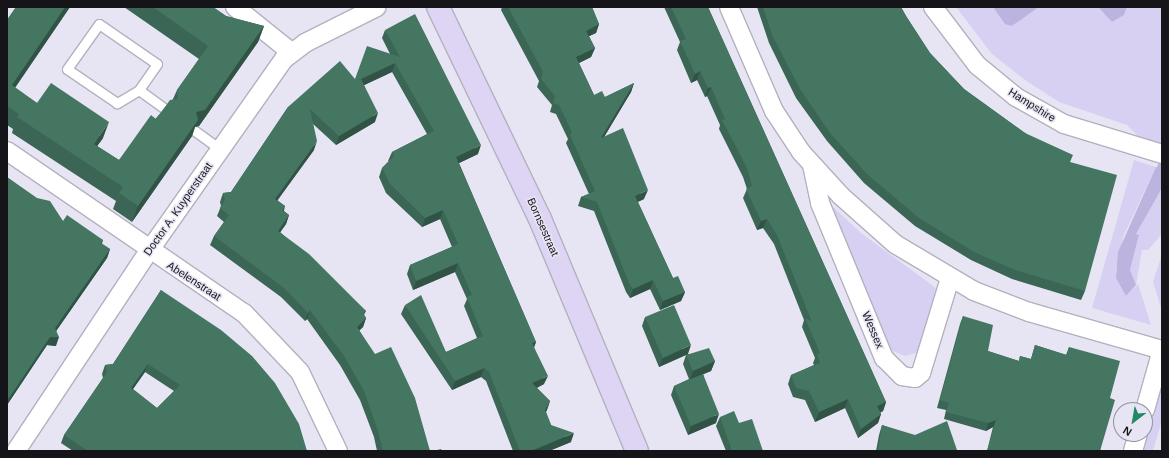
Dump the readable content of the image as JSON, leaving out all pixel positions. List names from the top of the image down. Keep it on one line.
{"streets":{"main road":["Bornsestraat"],"street":["Hampshire","Doctor A. Kuyperstraat","Abelenstraat","Wessex"]},"crossings":[["Doctor A. Kuyperstraat","Abelenstraat"]],"north":"bottom left"}
